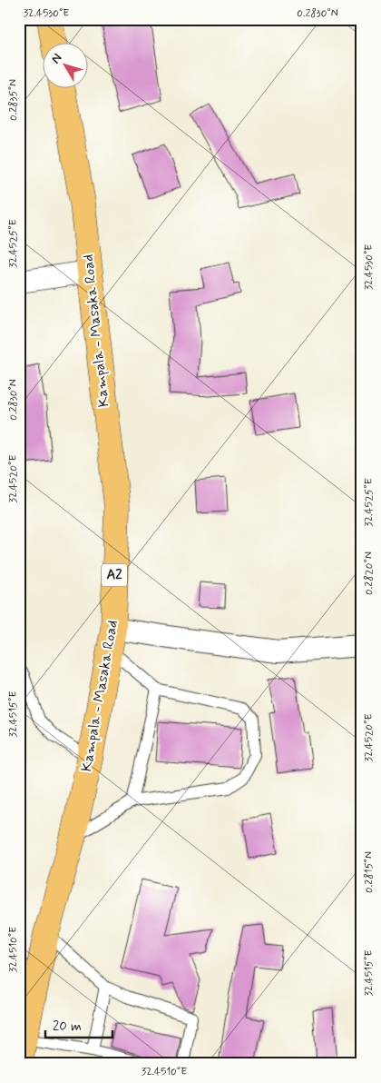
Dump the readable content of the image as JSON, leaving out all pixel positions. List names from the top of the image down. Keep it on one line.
{"streets":{"main road":["Kampala - Masaka Road","A2"]},"scale_bar":"20 m","north":"top left","coordinates":["32.4530°E","0.2830°N","0.2835°N","32.4525°E","32.4520°E","0.2820°N","32.4515°E","0.2815°N","32.4510°E"]}
